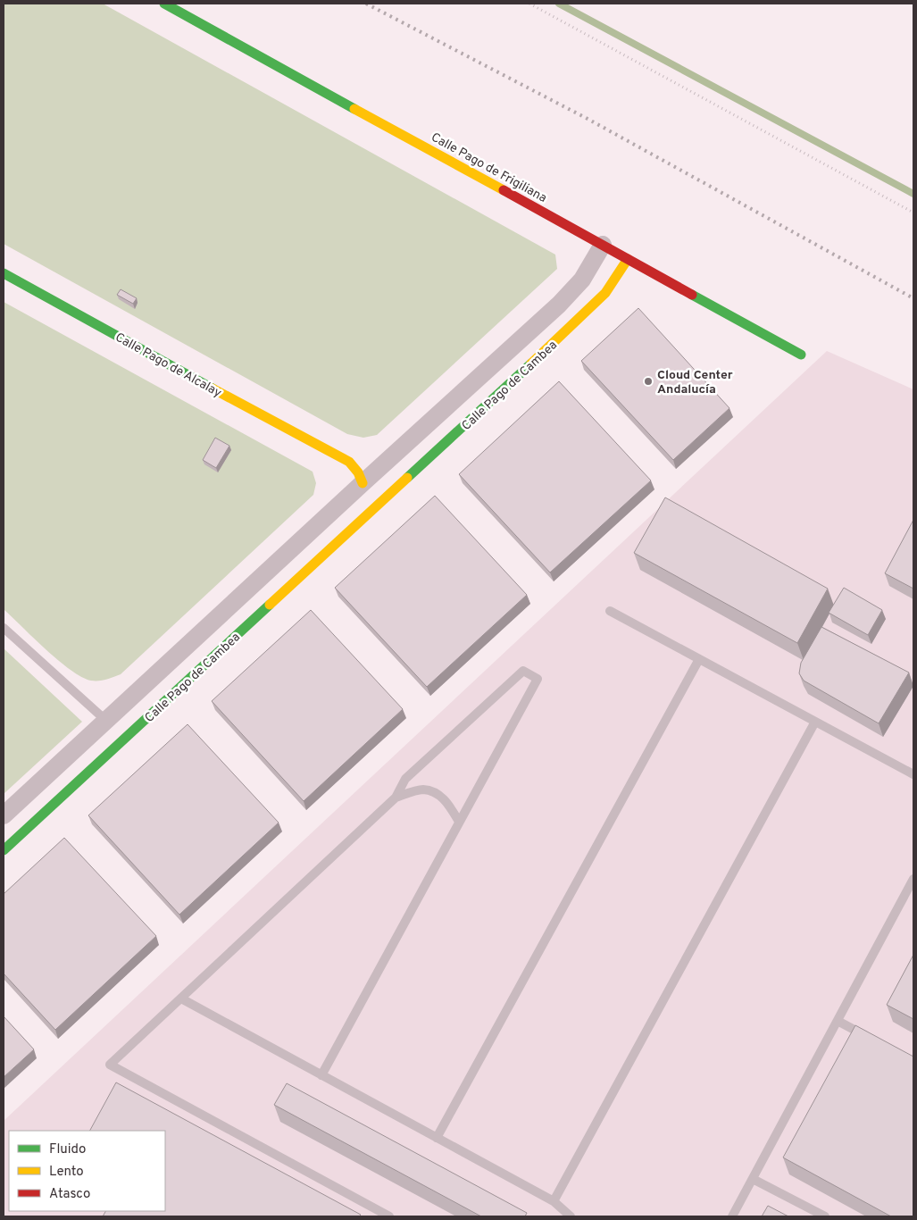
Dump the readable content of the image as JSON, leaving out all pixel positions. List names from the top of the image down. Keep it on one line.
{"streets":{"street":["Calle Pago de Frigiliana","Calle Pago de Alcalay","Calle Pago de Cambea"]},"crossings":[["Calle Pago de Frigiliana","Calle Pago de Cambea"],["Calle Pago de Alcalay","Calle Pago de Cambea"]],"places":["Cloud Center Andalucía"],"legend":["Fluido","Lento","Atasco"]}
